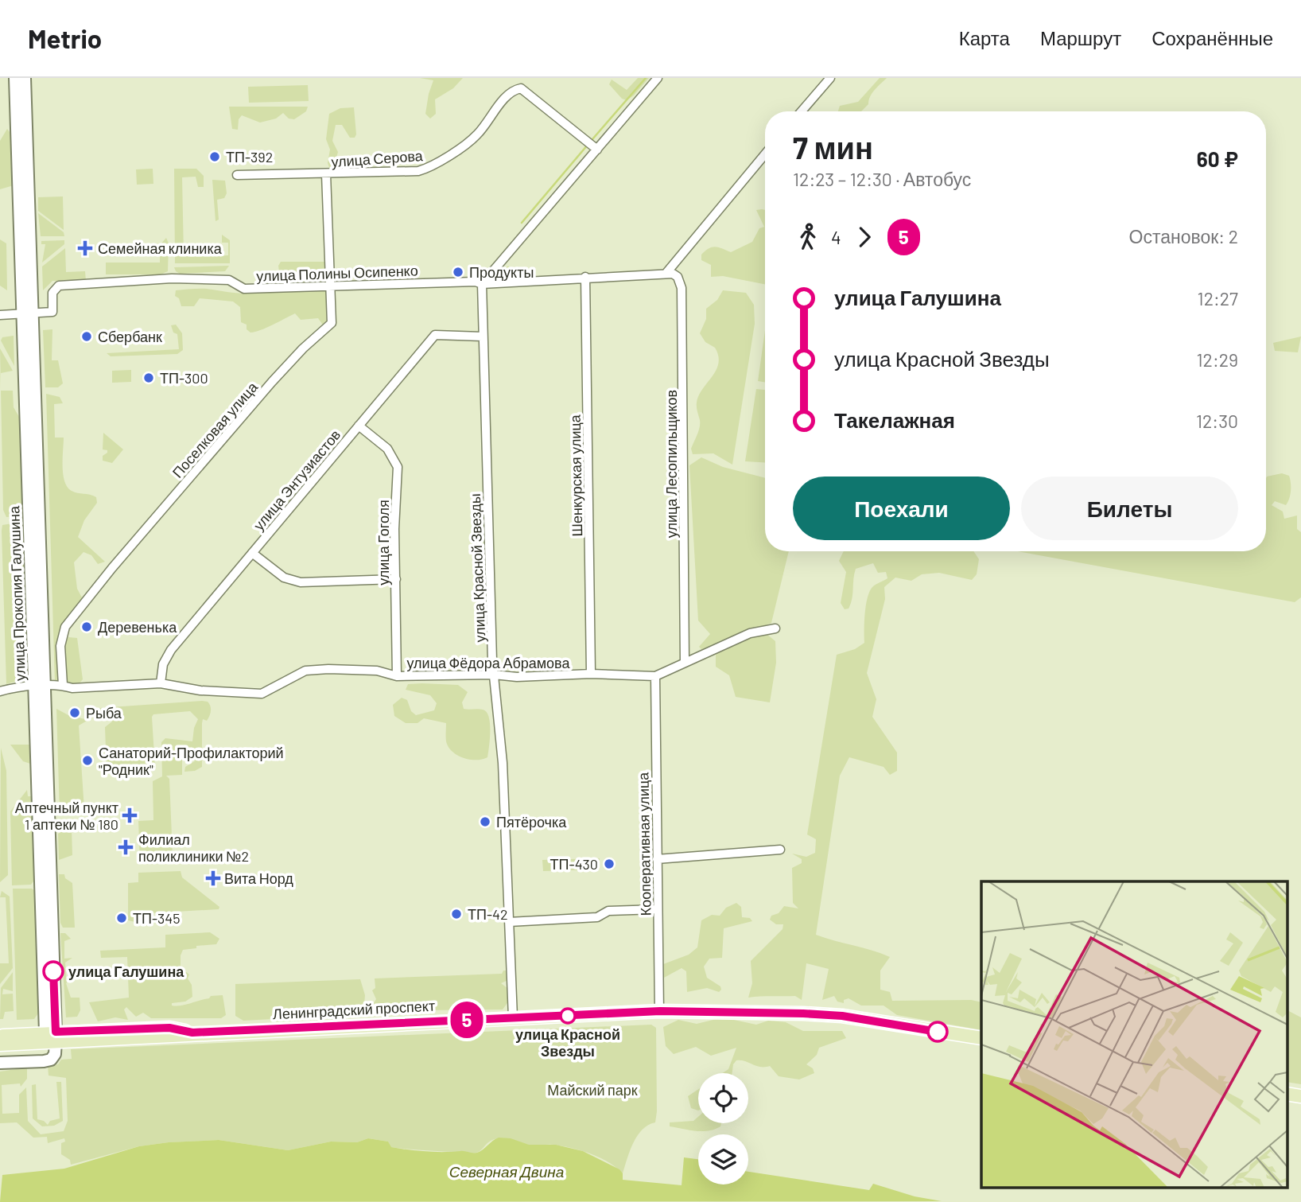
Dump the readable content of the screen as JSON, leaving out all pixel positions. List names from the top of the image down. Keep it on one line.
{"streets":{"main road":["улица Прокопия Галушина","Ленинградский проспект"],"street":["улица Серова","улица Полины Осипенко","Поселковая улица","улица Лесопильщиков","Шенкурская улица","улица Энтузиастов","улица Гоголя","улица Красной Звезды","улица Фёдора Абрамова","Кооперативная улица"]},"crossings":[["улица Серова","Поселковая улица"],["улица Полины Осипенко","Поселковая улица"],["улица Полины Осипенко","улица Лесопильщиков"],["улица Полины Осипенко","Шенкурская улица"],["улица Полины Осипенко","улица Красной Звезды"],["улица Полины Осипенко","улица Прокопия Галушина"],["Поселковая улица","улица Фёдора Абрамова"],["улица Лесопильщиков","улица Фёдора Абрамова"],["Шенкурская улица","улица Фёдора Абрамова"],["улица Энтузиастов","улица Гоголя"],["улица Энтузиастов","улица Красной Звезды"],["улица Энтузиастов","улица Фёдора Абрамова"],["улица Гоголя","улица Фёдора Абрамова"],["улица Красной Звезды","улица Фёдора Абрамова"],["улица Красной Звезды","Ленинградский проспект"],["улица Прокопия Галушина","улица Фёдора Абрамова"],["улица Прокопия Галушина","Ленинградский проспект"],["улица Фёдора Абрамова","Кооперативная улица"],["Кооперативная улица","Ленинградский проспект"]],"water":["Северная Двина"],"parks":["Майский парк"],"places":{"other":["ТП-392","Продукты","Сбербанк","ТП-300","Деревенька","Рыба","Санаторий-Профилакторий \"Родник\"","Пятёрочка","ТП-430","ТП-42","ТП-345","улица Галушина","улица Красной Звезды"],"health":["Семейная клиника","Аптечный пункт 1 аптеки № 180","Филиал поликлиники №2","Вита Норд"]},"lines":["bus line 5"],"page":{"header":"Metrio","nav":["Карта","Маршрут","Сохранённые"],"on_map":"5","heading":["7 мин","12:23 – 12:30 · Автобус","60 ₽"],"legs":["4","5","Остановок: 2"],"list":[{"name":"улица Галушина","value":"12:27"},{"name":"улица Красной Звезды","value":"12:29"},{"name":"Такелажная","value":"12:30"}],"buttons":["Поехали","Билеты"]}}
